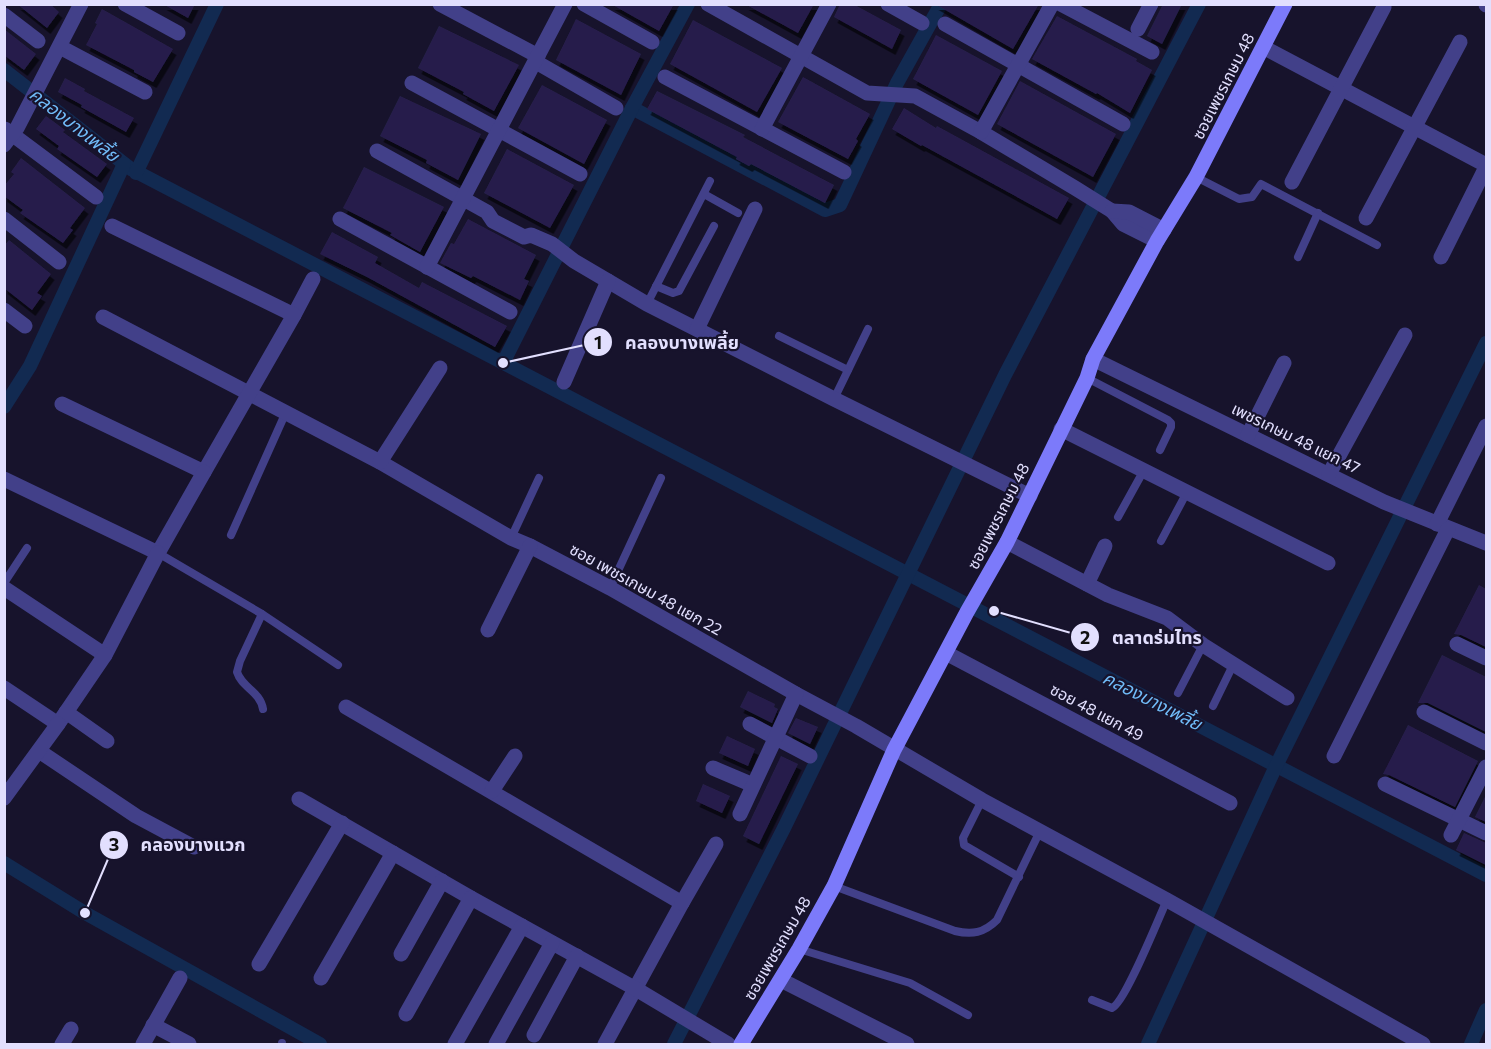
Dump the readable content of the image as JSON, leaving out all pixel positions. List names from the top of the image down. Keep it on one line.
{"streets":{"street":["ซอยเพชรเกษม 48","เพชรเกษม 48 แยก 47","ซอย เพชรเกษม 48 แยก 22","ซอย 48 แยก 49"]},"crossings":[["ซอยเพชรเกษม 48","เพชรเกษม 48 แยก 47"],["ซอยเพชรเกษม 48","ซอย เพชรเกษม 48 แยก 22"],["ซอยเพชรเกษม 48","ซอย 48 แยก 49"]],"water":["คลองบางเพลี้ย"],"places":["คลองบางเพลี้ย","ตลาดร่มไทร","คลองบางแวก"]}
